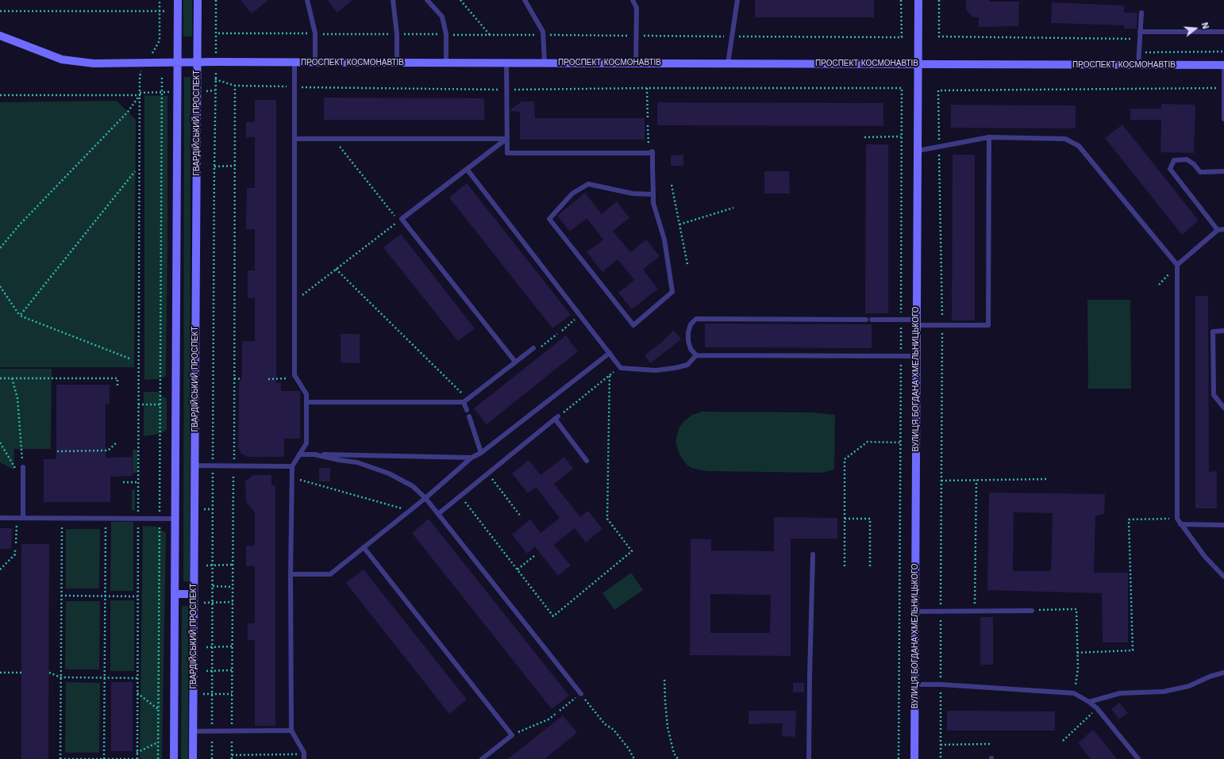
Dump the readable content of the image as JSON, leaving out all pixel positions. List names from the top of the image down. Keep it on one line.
{"streets":{"main road":["ПРОСПЕКТ КОСМОНАВТІВ","ГВАРДІЙСЬКИЙ ПРОСПЕКТ","ВУЛИЦЯ БОГДАНА ХМЕЛЬНИЦЬКОГО"]},"crossings":[["ПРОСПЕКТ КОСМОНАВТІВ","ГВАРДІЙСЬКИЙ ПРОСПЕКТ"],["ПРОСПЕКТ КОСМОНАВТІВ","ВУЛИЦЯ БОГДАНА ХМЕЛЬНИЦЬКОГО"]],"north":"right"}
